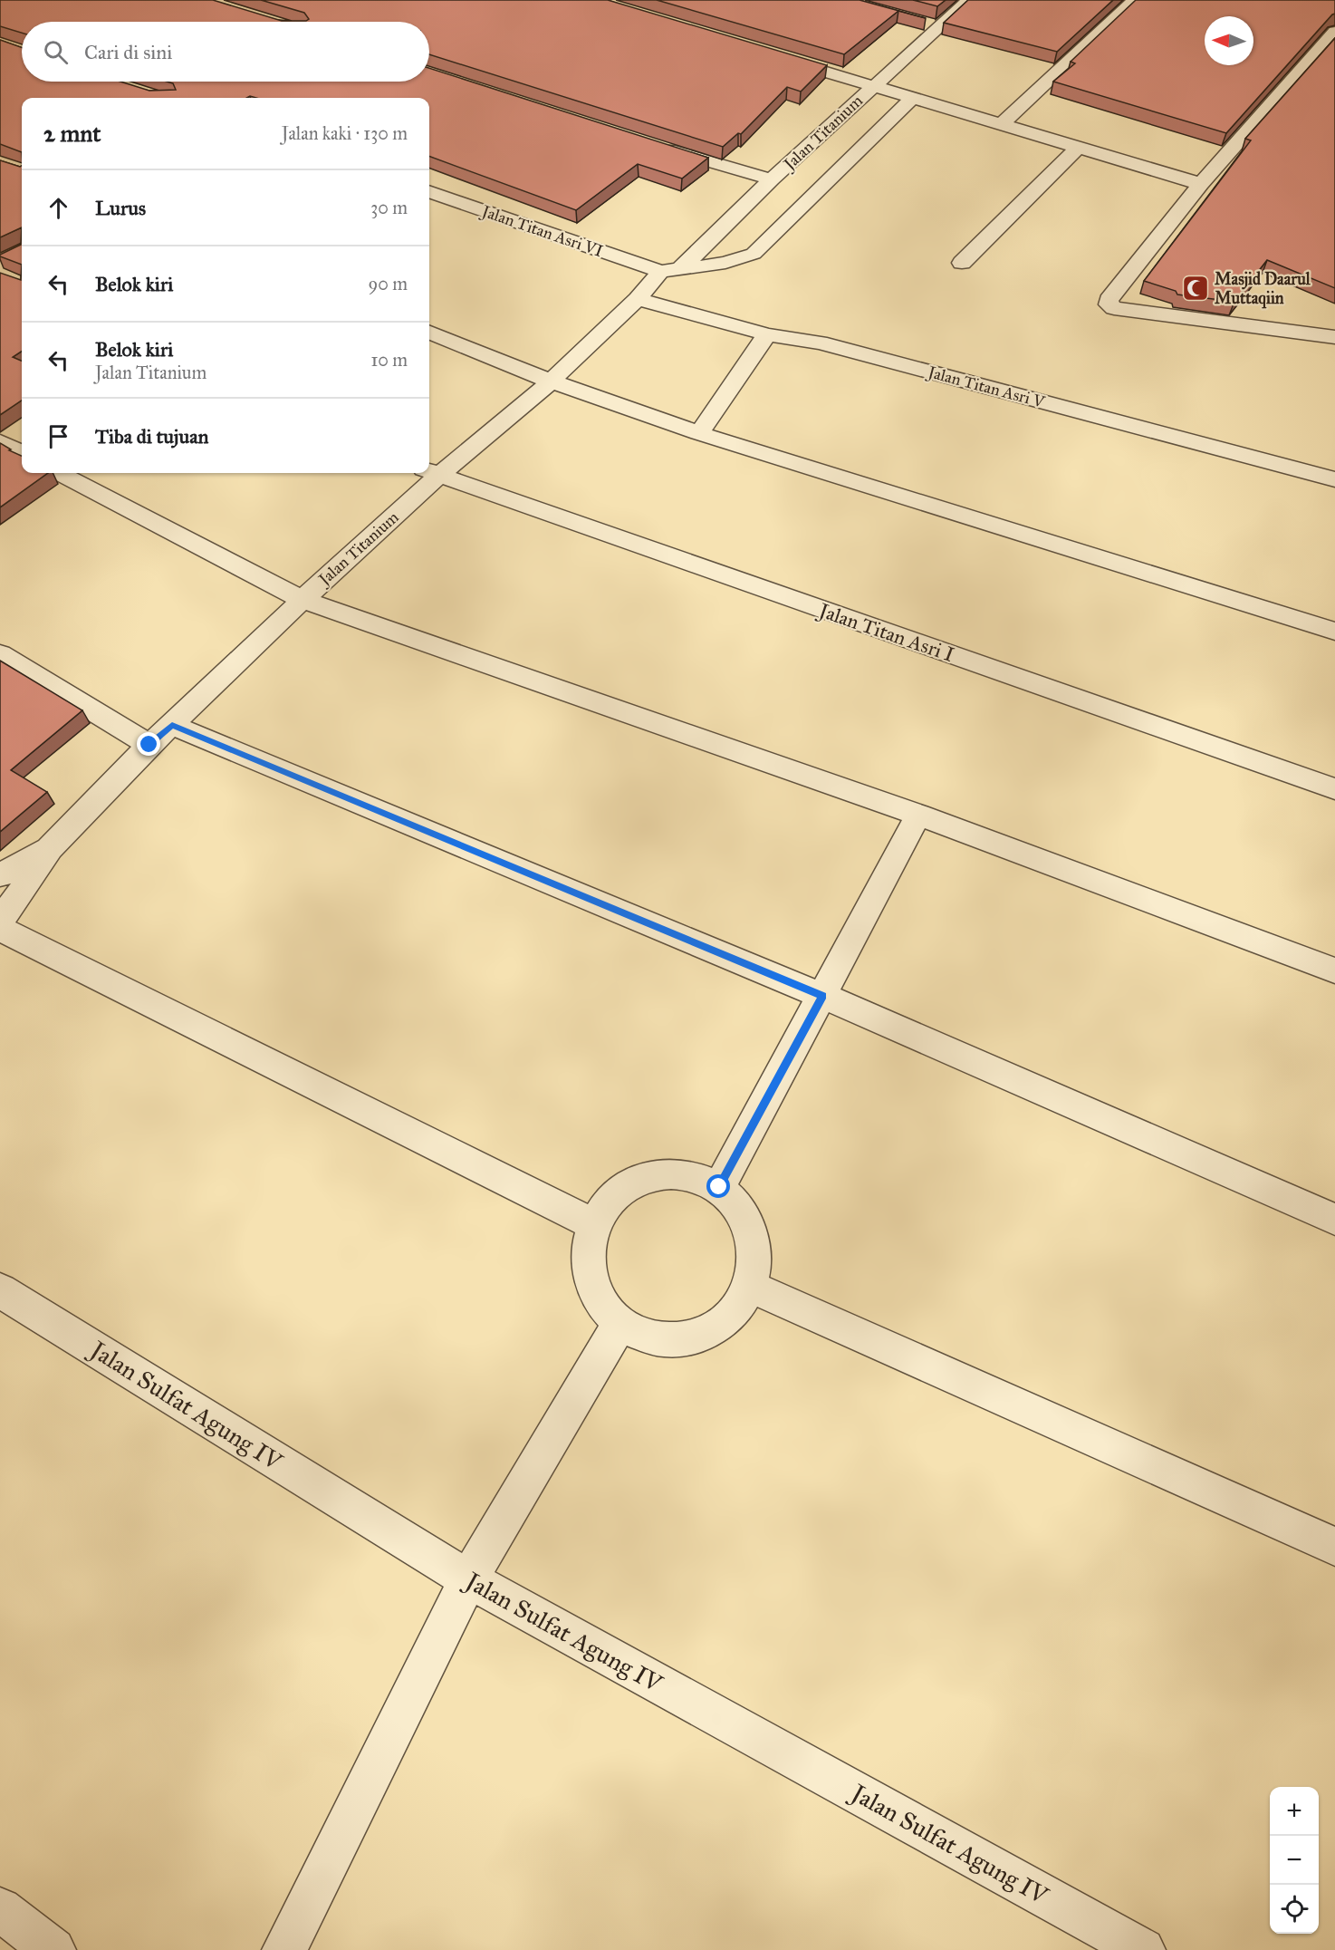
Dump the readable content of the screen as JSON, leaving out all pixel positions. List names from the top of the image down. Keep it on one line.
{"streets":{"street":["Jalan Titanium","Jalan Titan Asri VI","Jalan Titan Asri V","Jalan Titan Asri I","Jalan Sulfat Agung IV"]},"crossings":[["Jalan Titanium","Jalan Titan Asri VI"],["Jalan Titanium","Jalan Titan Asri V"],["Jalan Titanium","Jalan Titan Asri I"]],"places":{"mosque":["Masjid Daarul Muttaqiin"]},"north":"left","page":{"search":"Cari di sini","heading":["2 mnt","Jalan kaki · 130 m"],"list":[["Lurus","30 m"],["Belok kiri","90 m"],["Belok kiri","Jalan Titanium","10 m"],"Tiba di tujuan"],"map_buttons":["+","−"]}}
